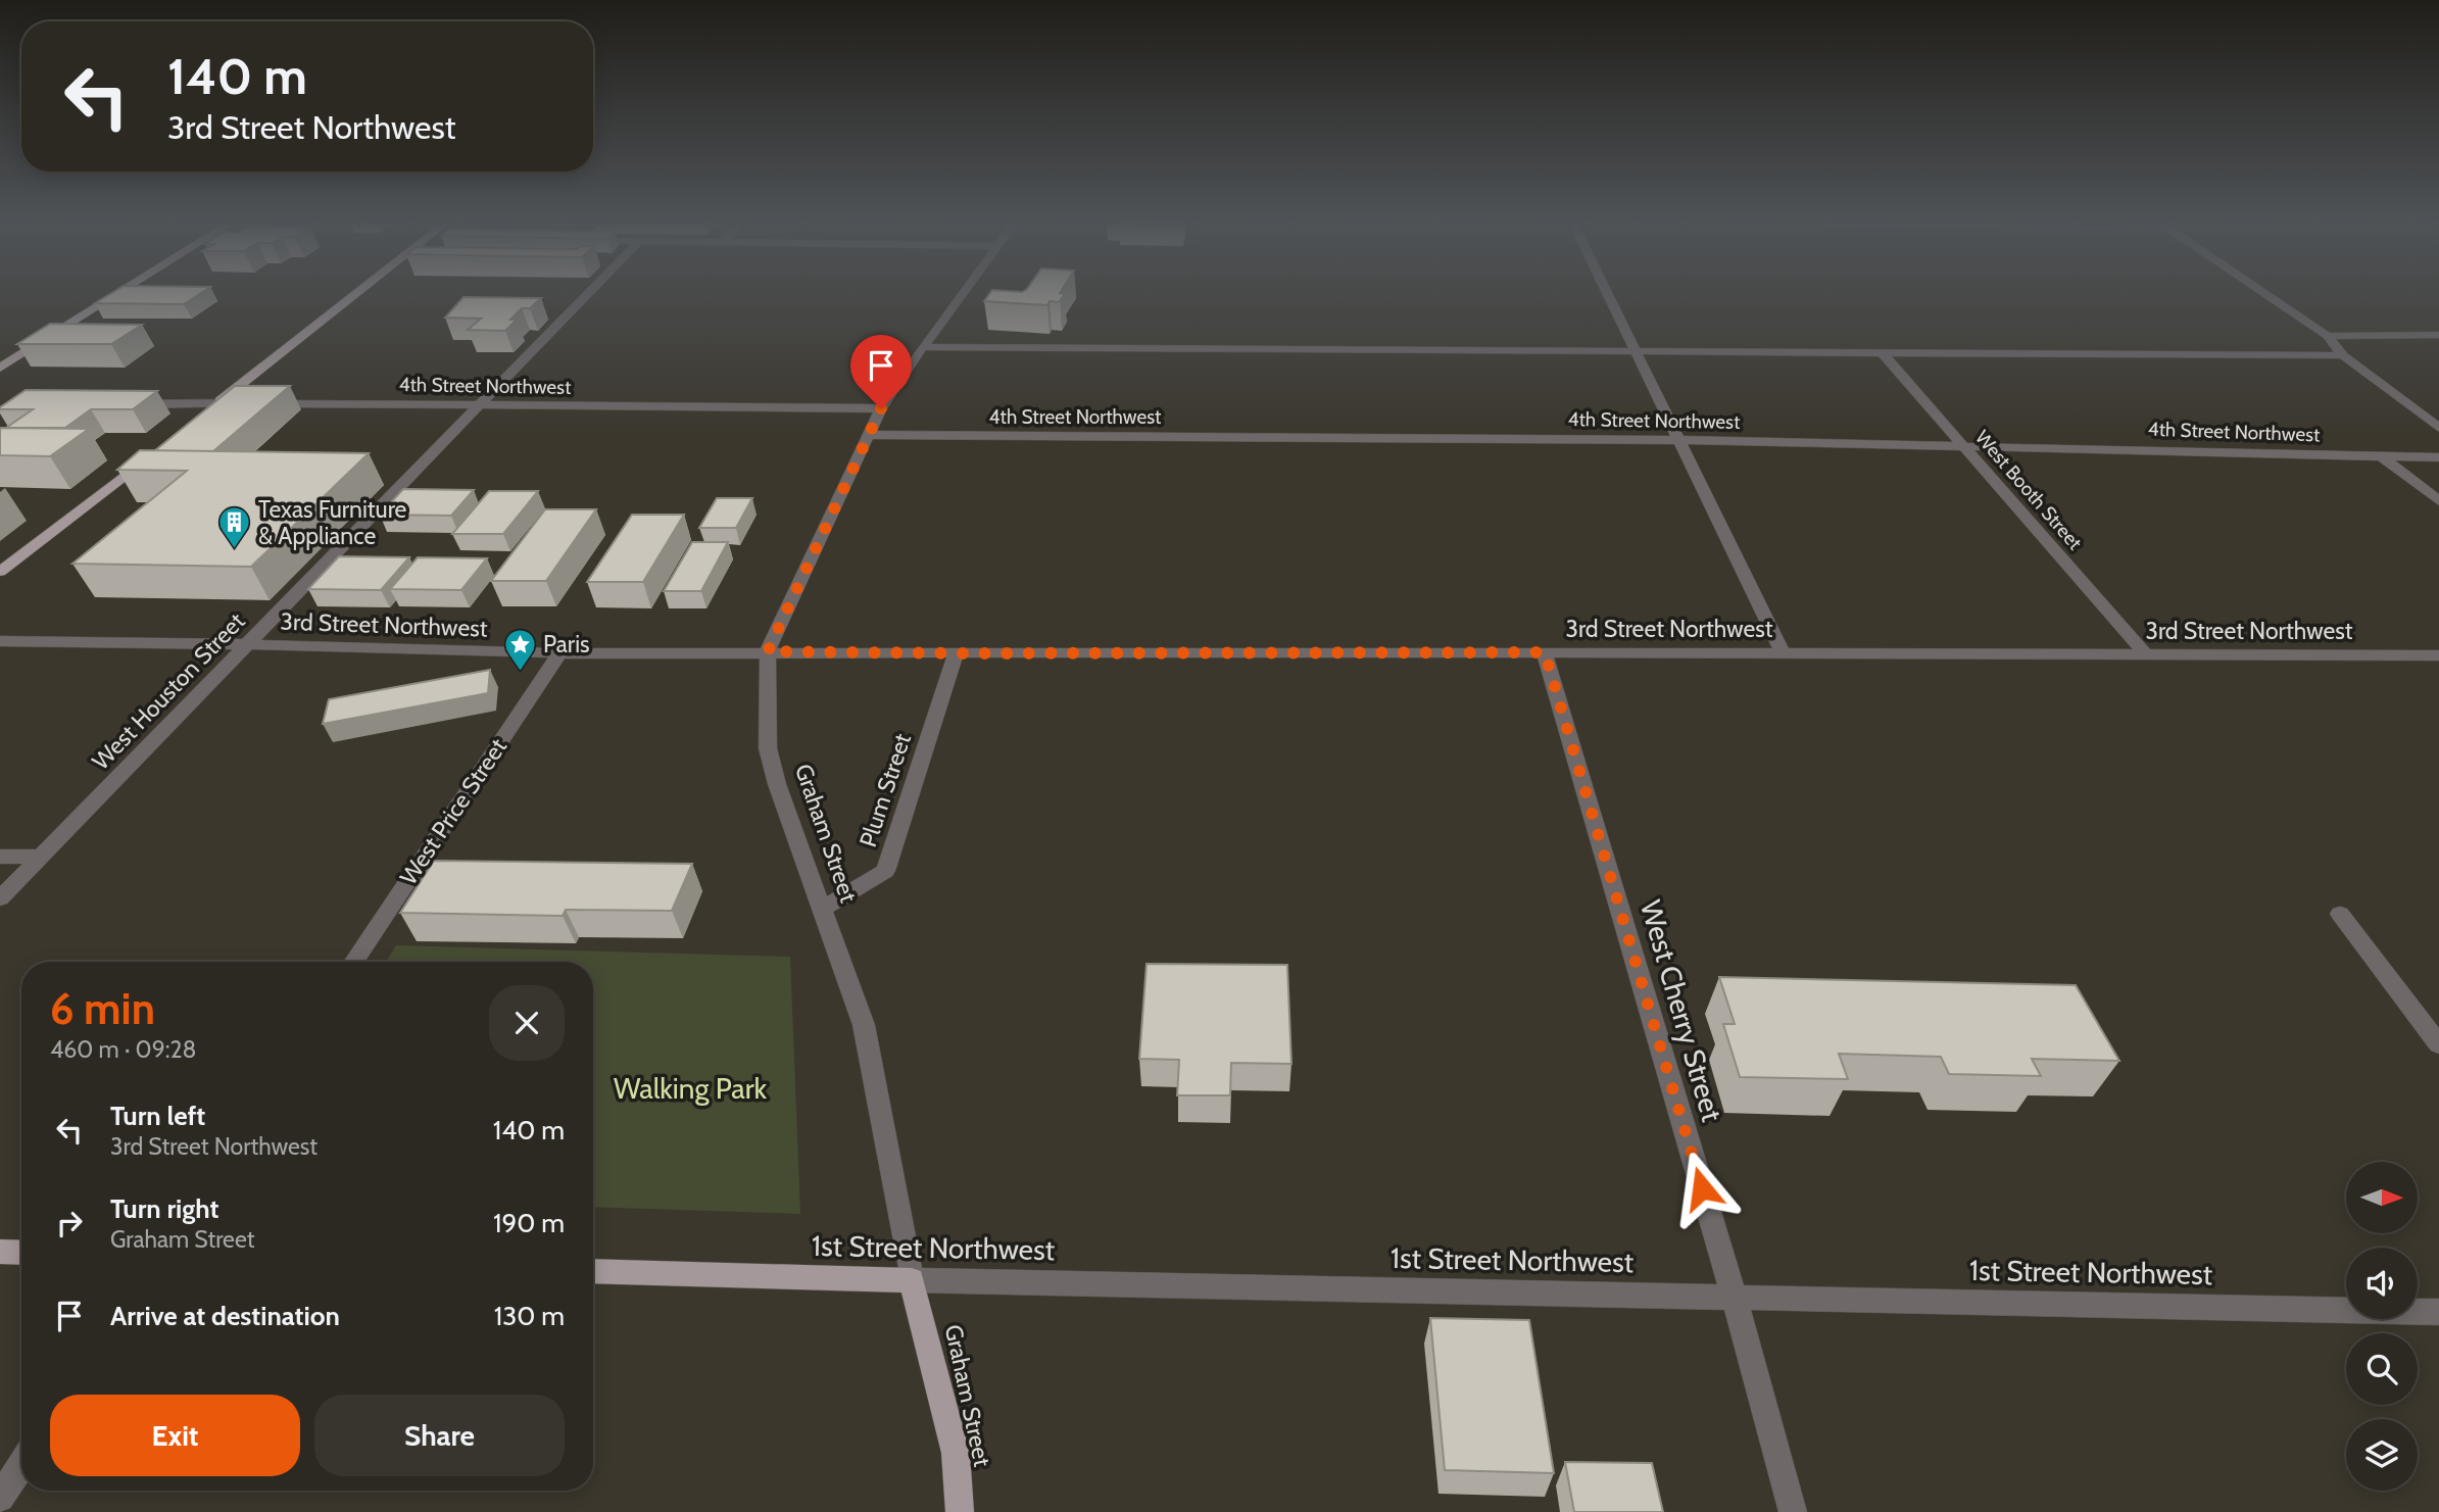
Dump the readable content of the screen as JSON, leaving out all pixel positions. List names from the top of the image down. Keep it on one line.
{"streets":{"main road":["Graham Street","1st Street Northwest"],"street":["4th Street Northwest","West Booth Street","3rd Street Northwest","West Houston Street","Plum Street","West Price Street","West Cherry Street"]},"crossings":[["4th Street Northwest","West Booth Street"],["4th Street Northwest","West Houston Street"],["4th Street Northwest","Graham Street"],["West Booth Street","3rd Street Northwest"],["3rd Street Northwest","West Houston Street"],["3rd Street Northwest","Plum Street"],["3rd Street Northwest","West Price Street"],["3rd Street Northwest","Graham Street"],["3rd Street Northwest","West Cherry Street"],["Plum Street","Graham Street"],["Graham Street","1st Street Northwest"],["West Cherry Street","1st Street Northwest"]],"parks":["Walking Park"],"places":{"building":["Texas Furniture & Appliance"],"place":["Paris"]},"north":"right","page":{"turn":["140 m","3rd Street Northwest"],"heading":["6 min","460 m · 09:28"],"list":[{"name":"Turn left","note":"3rd Street Northwest","value":"140 m"},{"name":"Turn right","note":"Graham Street","value":"190 m"},{"name":"Arrive at destination","value":"130 m"}],"buttons":["Exit","Share"]}}
